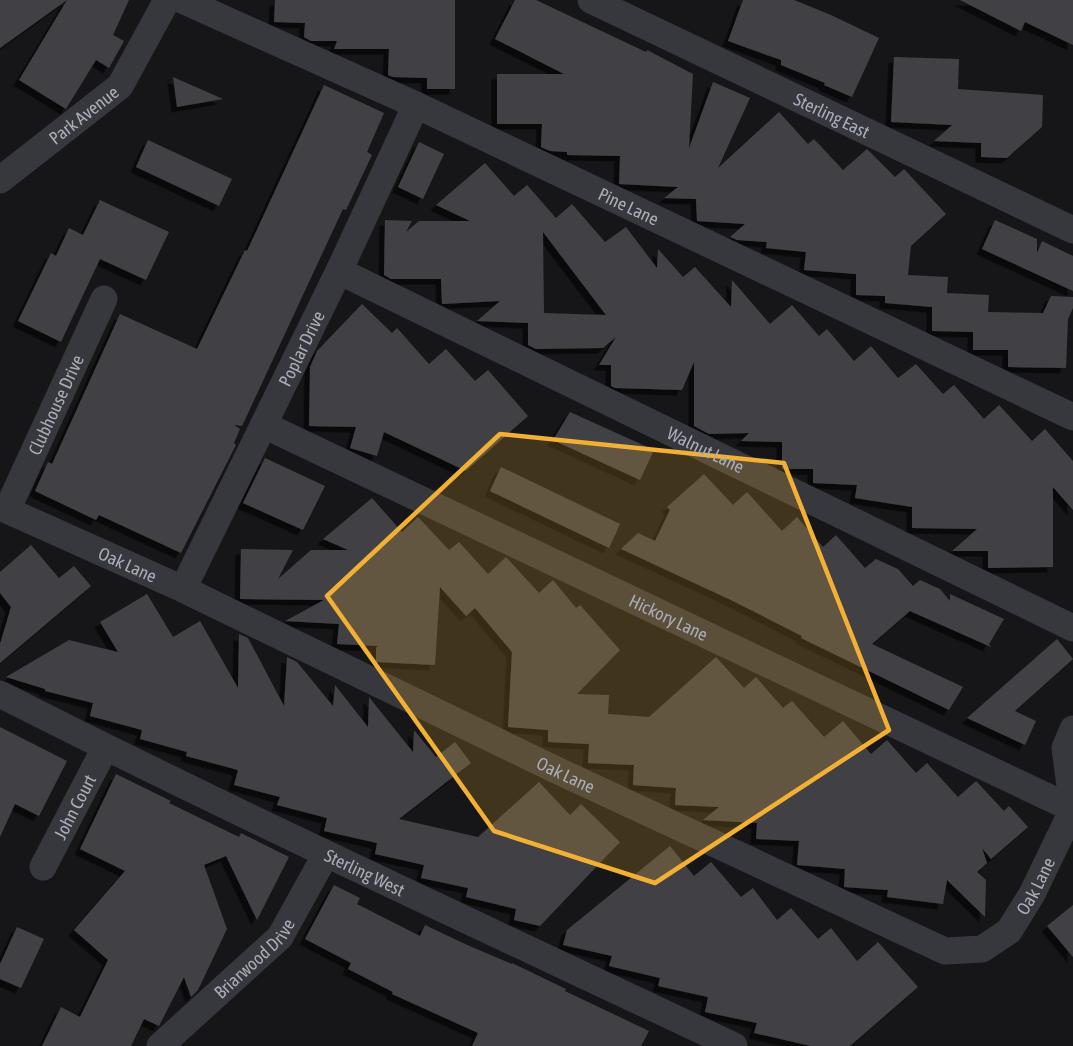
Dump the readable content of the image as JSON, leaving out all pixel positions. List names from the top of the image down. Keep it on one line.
{"streets":{"street":["Park Avenue","Sterling East","Pine Lane","Poplar Drive","Clubhouse Drive","Walnut Lane","Oak Lane","Hickory Lane","John Court","Sterling West","Briarwood Drive"]},"crossings":[["Pine Lane","Poplar Drive"],["Poplar Drive","Walnut Lane"],["Poplar Drive","Oak Lane"],["Poplar Drive","Hickory Lane"],["Clubhouse Drive","Oak Lane"],["Oak Lane","Hickory Lane"],["John Court","Sterling West"],["Sterling West","Briarwood Drive"]]}
